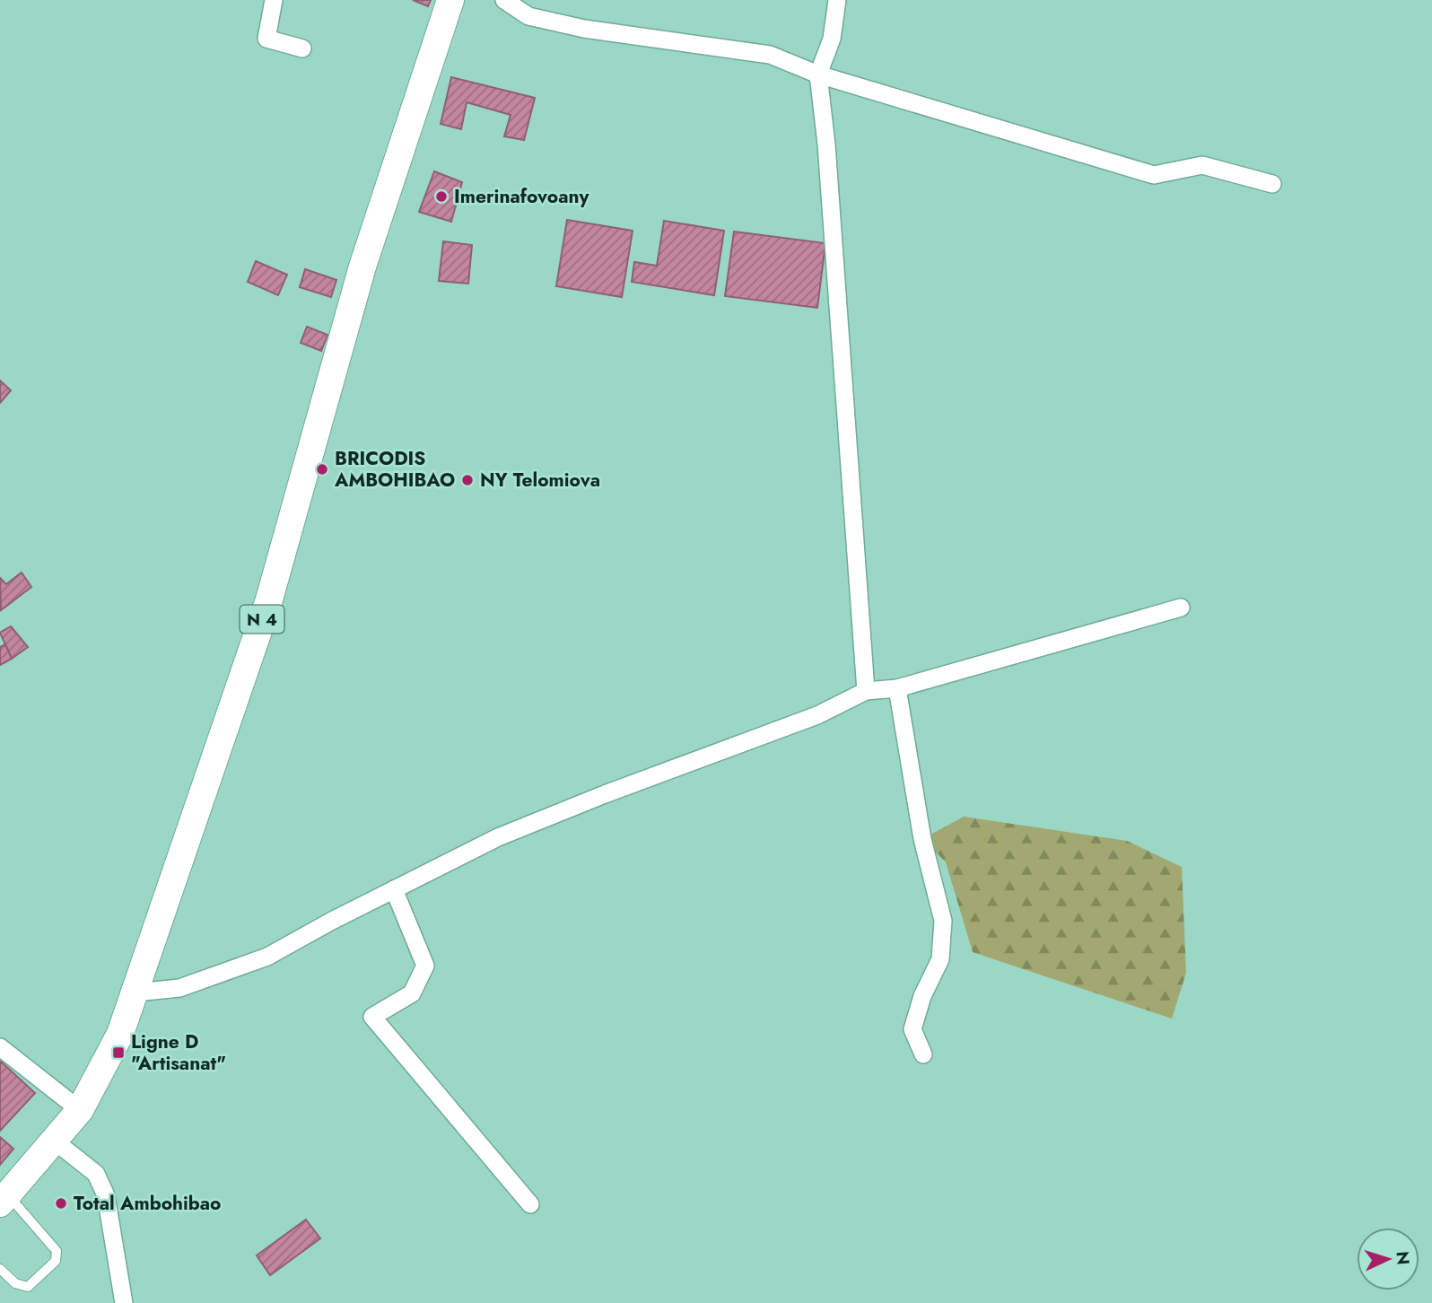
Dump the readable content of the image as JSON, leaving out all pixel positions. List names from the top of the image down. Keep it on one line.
{"streets":{"main road":["N 4"]},"places":{"other":["Imerinafovoany","BRICODIS AMBOHIBAO","NY Telomiova","Total Ambohibao"],"transit":["Ligne D \"Artisanat\""]},"north":"right"}
